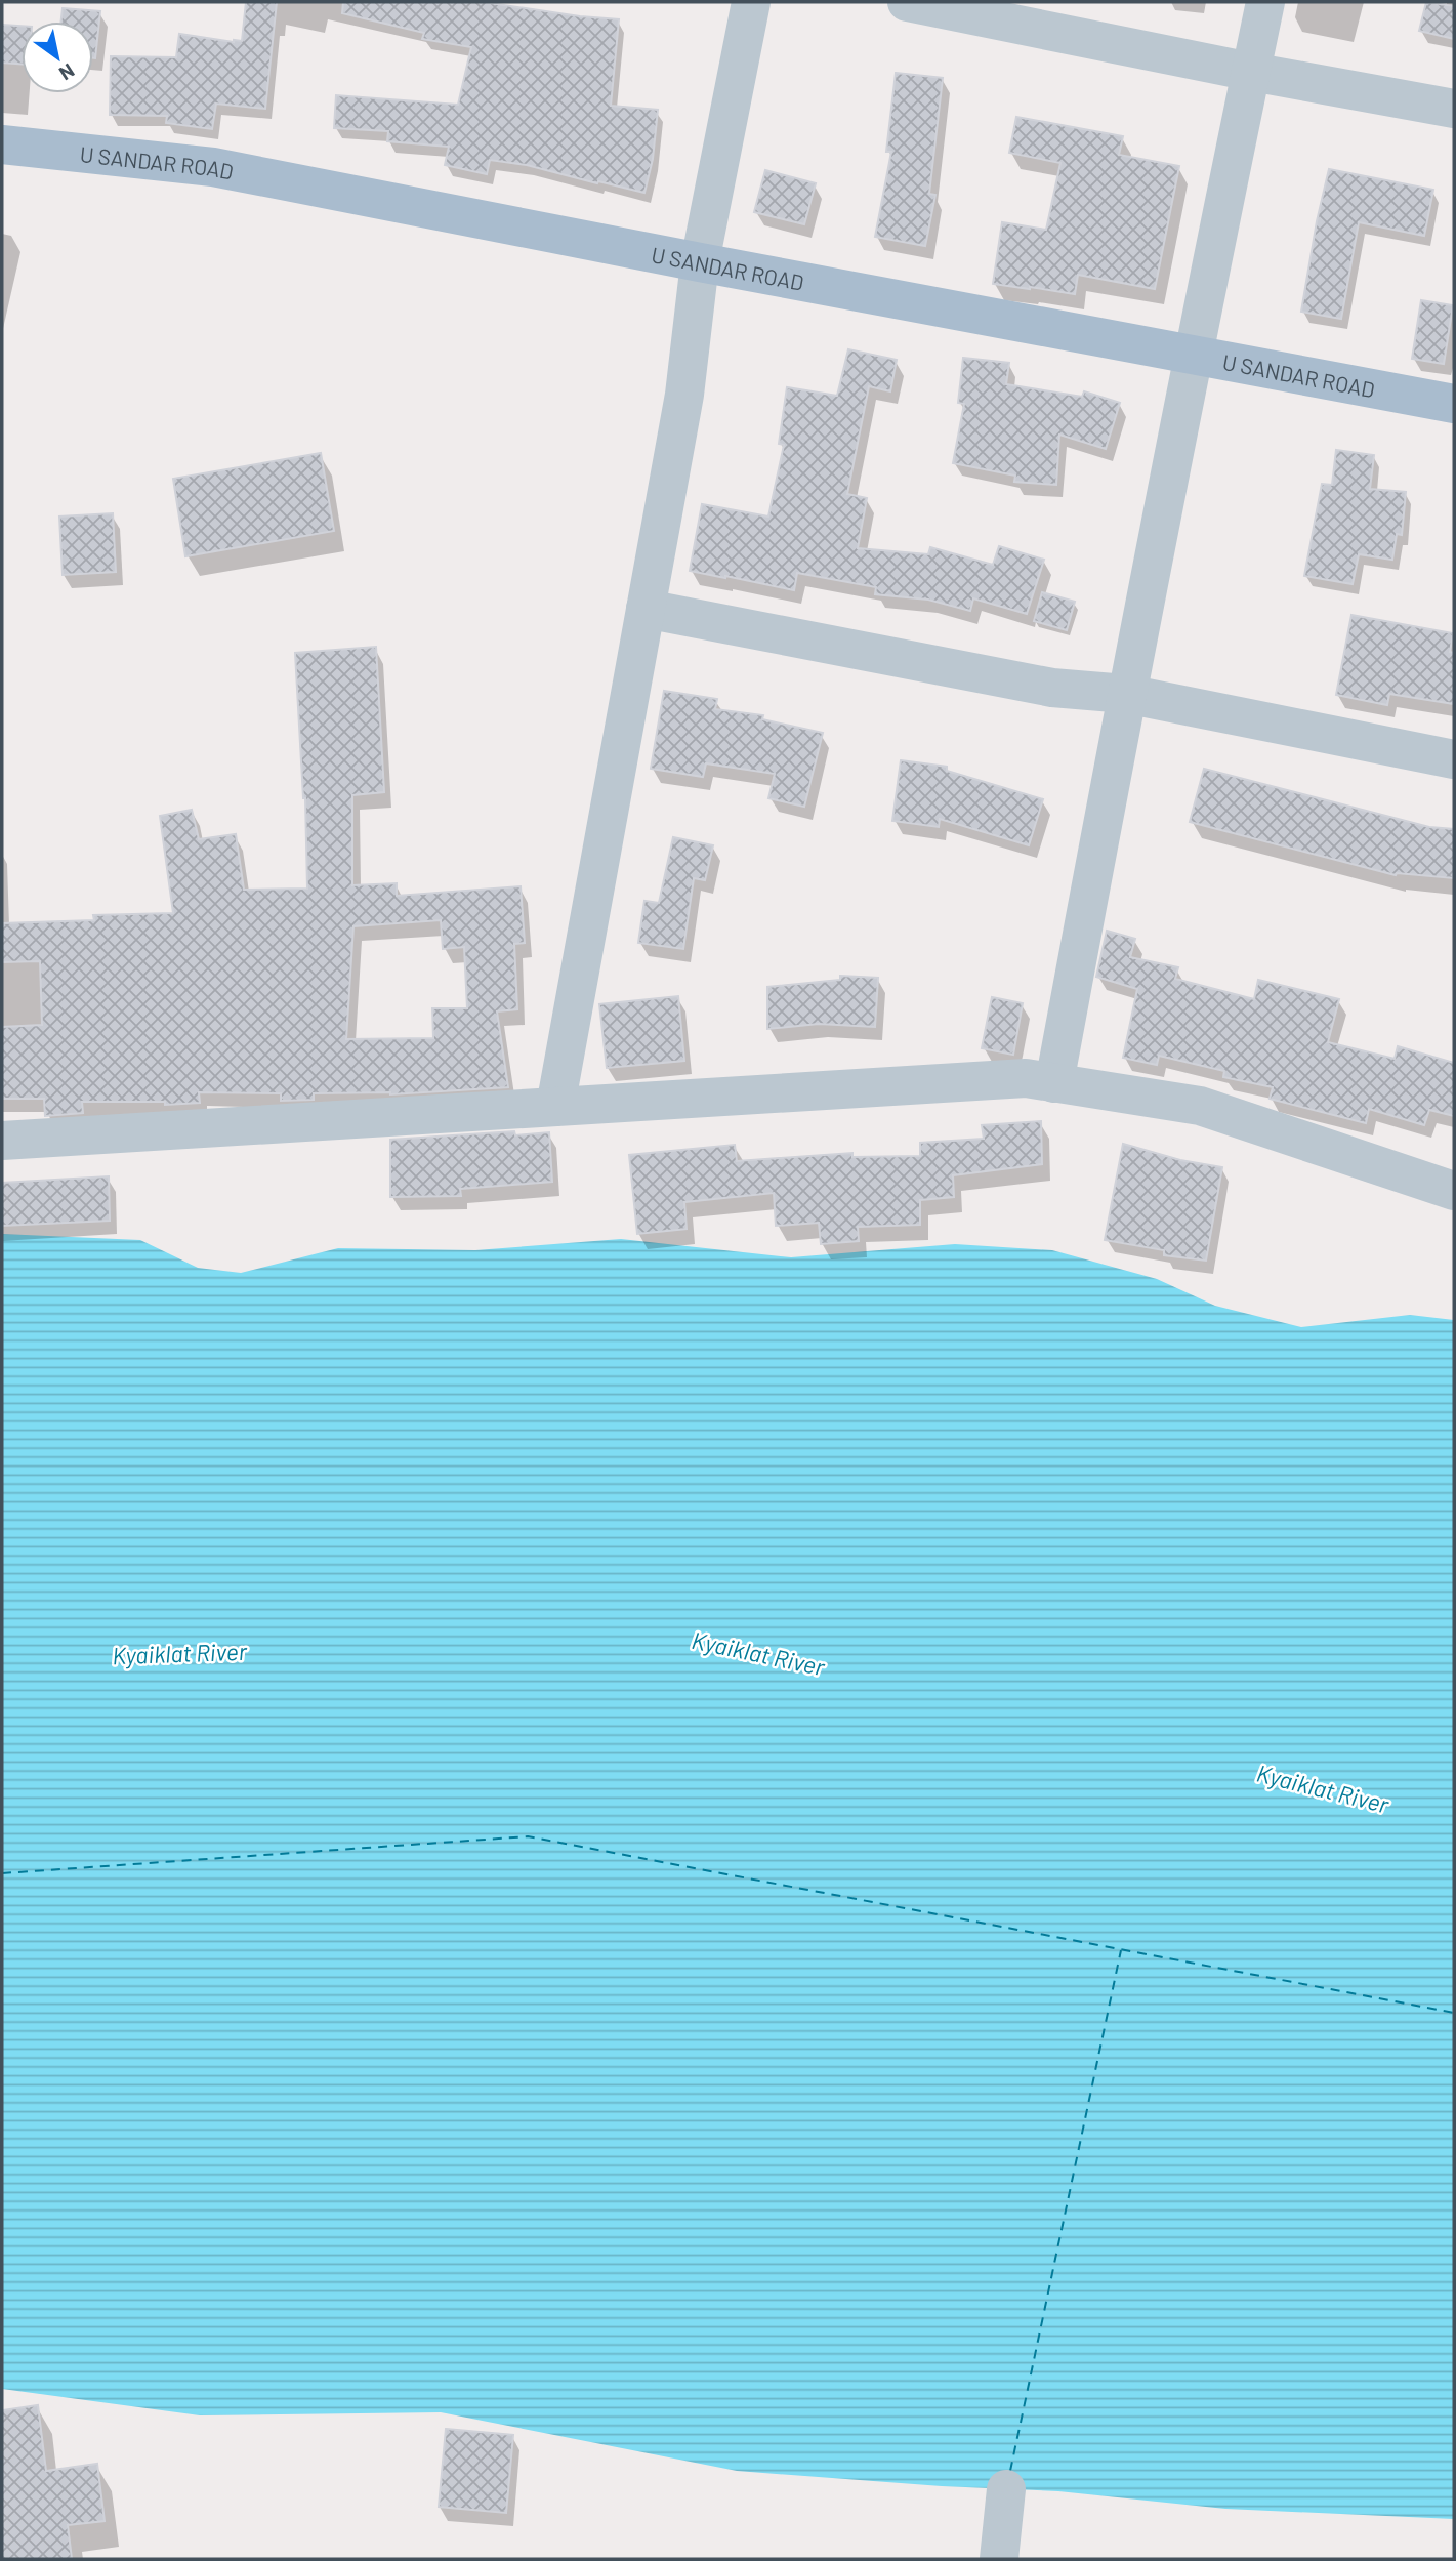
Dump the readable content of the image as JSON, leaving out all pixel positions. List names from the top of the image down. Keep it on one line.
{"streets":{"main road":["U SANDAR ROAD"]},"water":["Kyaiklat River"],"north":"bottom right"}
